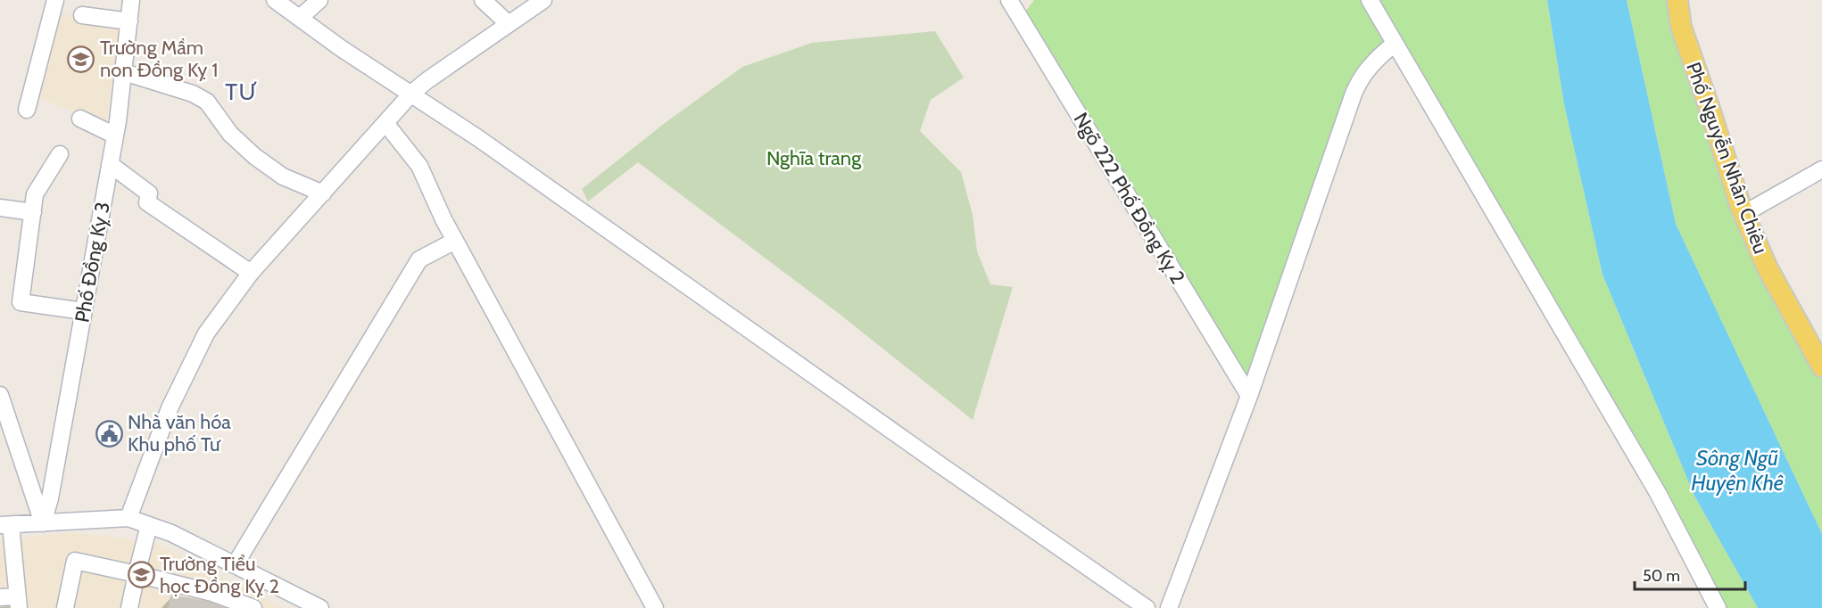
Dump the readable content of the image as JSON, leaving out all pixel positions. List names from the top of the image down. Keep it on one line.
{"streets":{"main road":["Phố Nguyễn Nhân Chiêu"],"street":["Ngõ 222 Phố Đồng Kỵ 2","Phố Đồng Kỵ 3"]},"districts":["TƯ"],"water":["Sông Ngũ Huyện Khê"],"parks":["Nghĩa trang"],"places":{"school or university":["Trường Mầm non Đồng Kỵ 1","Trường Tiểu học Đồng Kỵ 2"],"public building":["Nhà văn hóa Khu phố Tư"]},"scale_bar":"50 m"}
